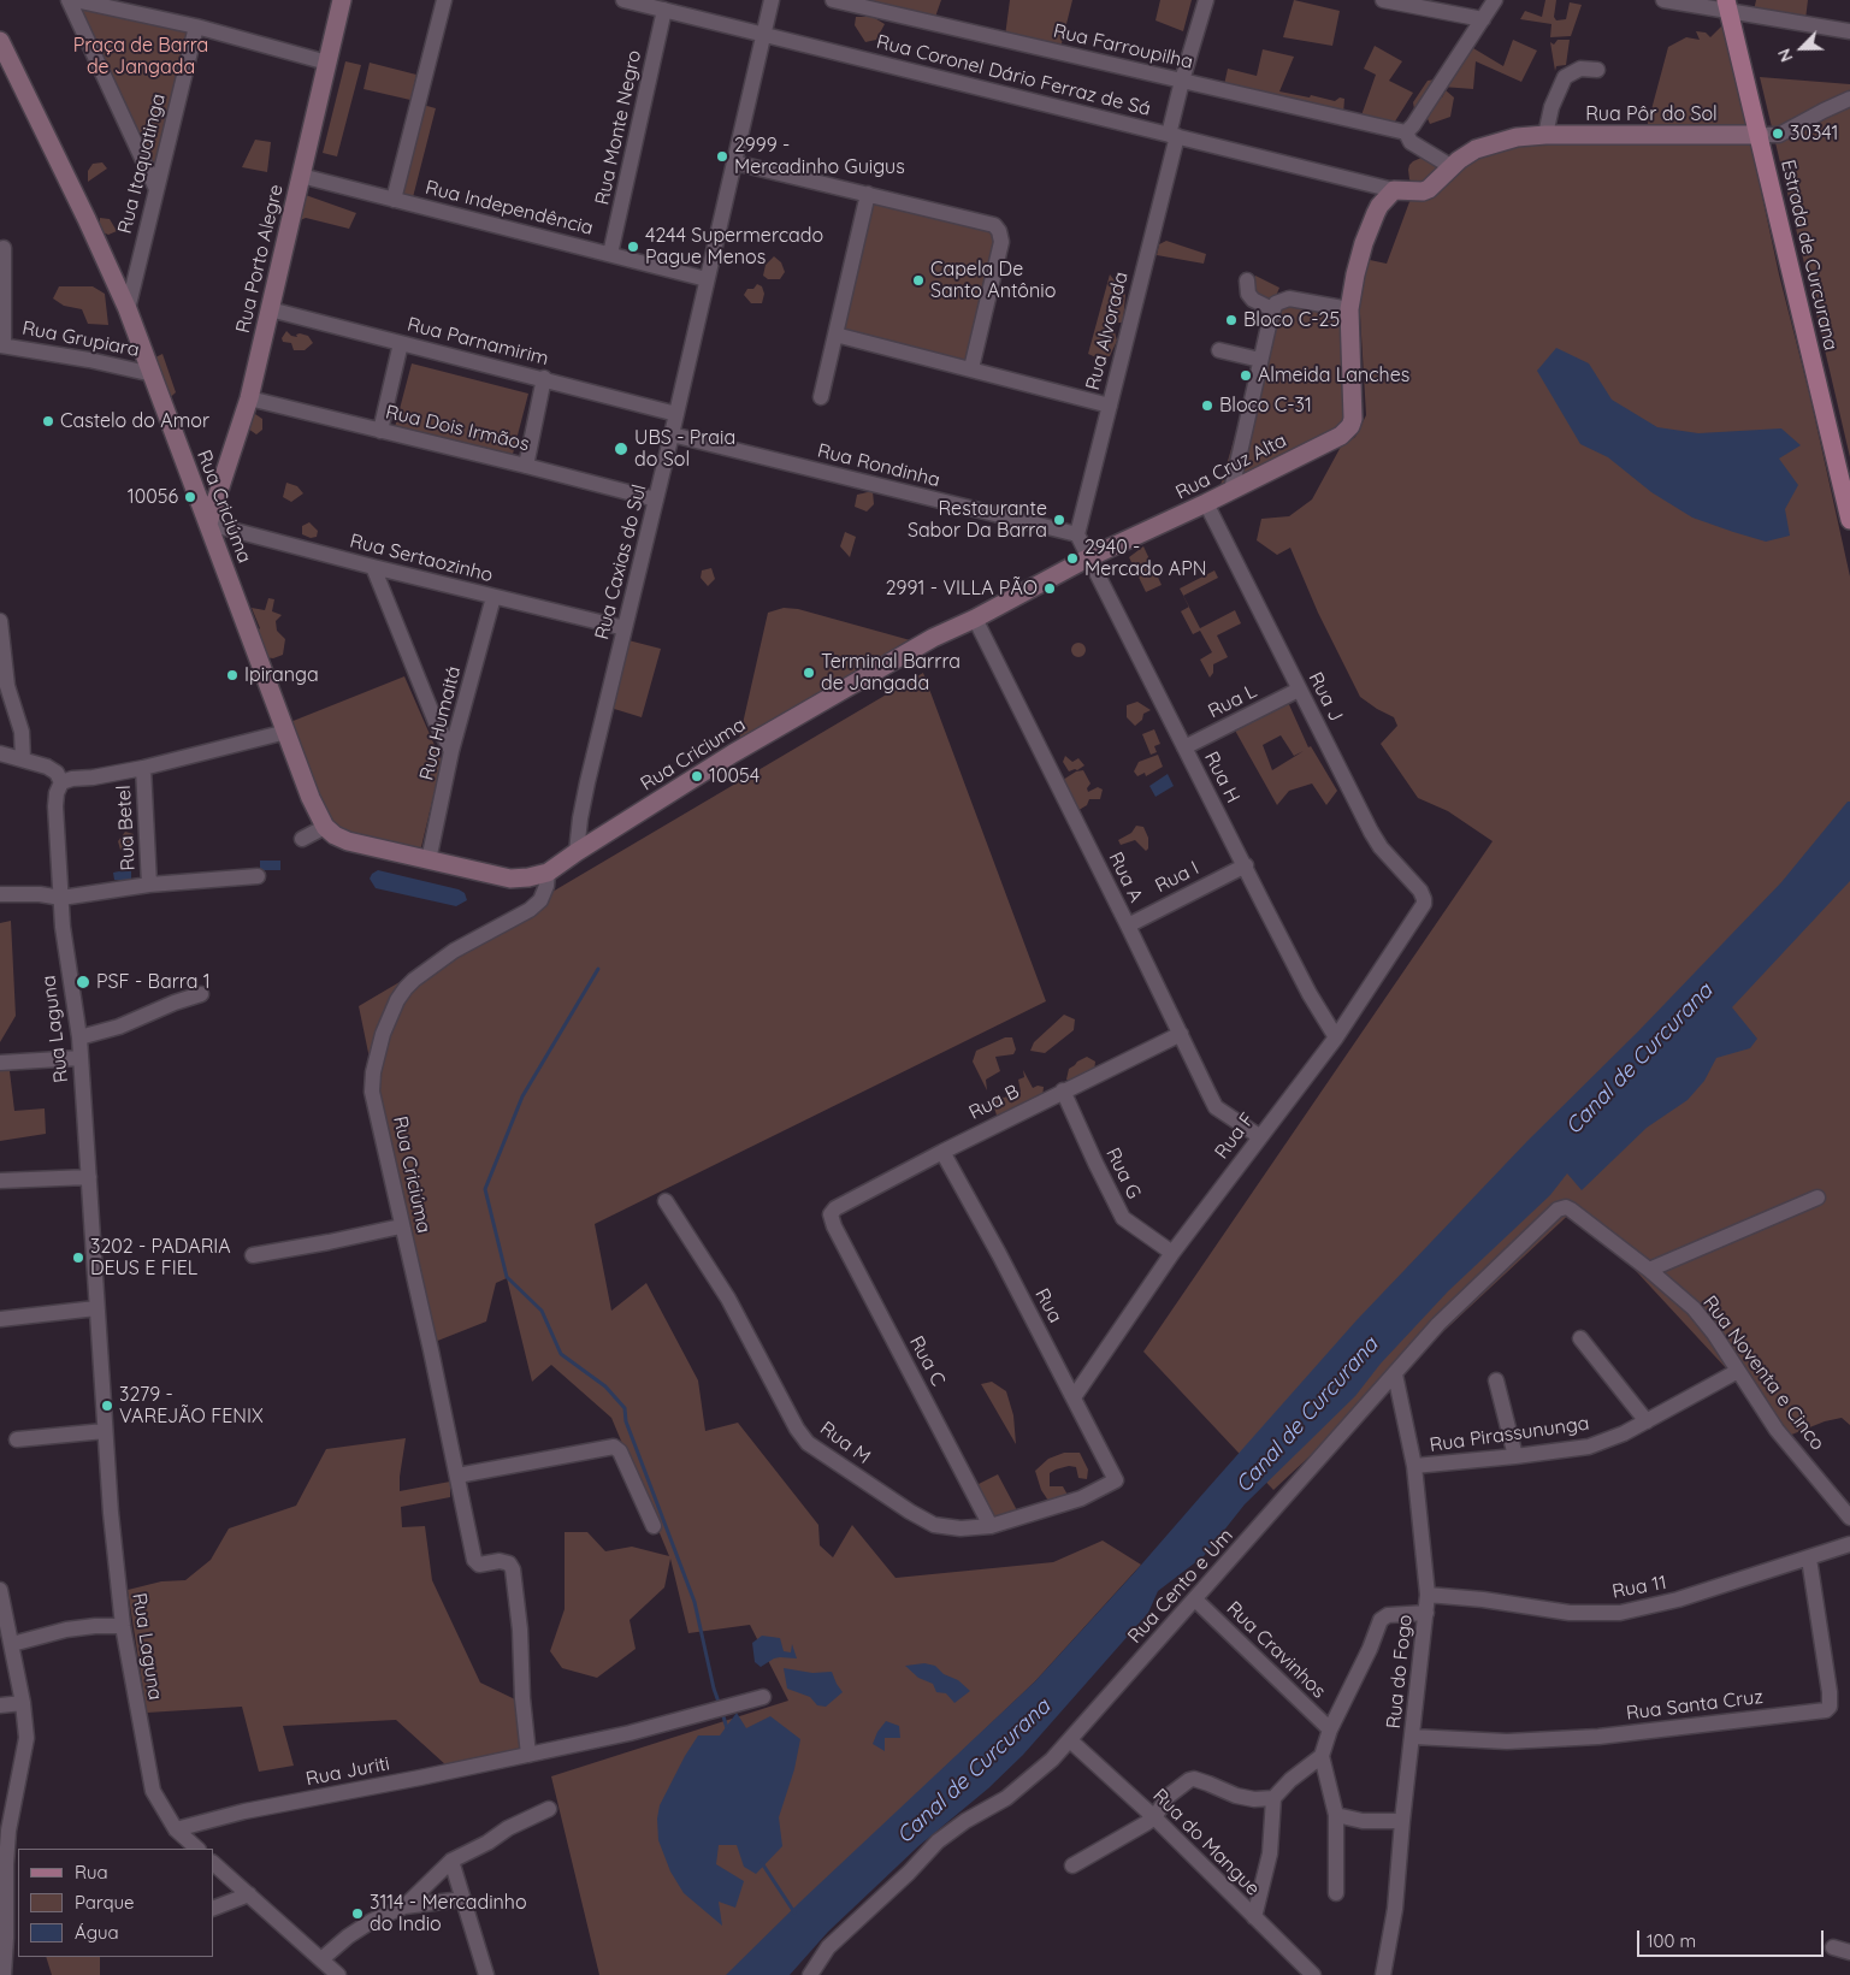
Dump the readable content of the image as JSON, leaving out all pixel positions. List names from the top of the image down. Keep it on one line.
{"streets":{"main road":["Rua Pôr do Sol","Estrada de Curcurana","Rua Porto Alegre","Rua Cruz Alta","Rua Criciúma","Rua Criciuma"],"street":["Rua Farroupilha","Rua Coronel Dário Ferraz de Sá","Rua Monte Negro","Rua Itaquatinga","Rua Independência","Rua Alvorada","Rua Grupiara","Rua Parnamirim","Rua Dois Irmãos","Rua Rondinha","Rua Sertaozinho","Rua Caxias do Sul","Rua J","Rua L","Rua Humaitá","Rua H","Rua Betel","Rua A","Rua I","Rua Laguna","Rua B","Rua F","Rua G","Rua","Rua C","Rua Noventa e Cinco","Rua Pirassununga","Rua M","Rua Cento e Um","Rua 11","Rua Cravinhos","Rua do Fogo","Rua Santa Cruz","Rua Juriti","Rua do Mangue"]},"crossings":[["Rua Farroupilha","Rua Alvorada"],["Rua Coronel Dário Ferraz de Sá","Rua Pôr do Sol"],["Rua Coronel Dário Ferraz de Sá","Rua Monte Negro"],["Rua Coronel Dário Ferraz de Sá","Rua Alvorada"],["Rua Coronel Dário Ferraz de Sá","Rua Cruz Alta"],["Rua Coronel Dário Ferraz de Sá","Rua Caxias do Sul"],["Rua Pôr do Sol","Estrada de Curcurana"],["Rua Pôr do Sol","Rua Cruz Alta"],["Rua Monte Negro","Rua Independência"],["Rua Itaquatinga","Rua Criciúma"],["Rua Independência","Rua Porto Alegre"],["Rua Independência","Rua Caxias do Sul"],["Rua Porto Alegre","Rua Parnamirim"],["Rua Porto Alegre","Rua Dois Irmãos"],["Rua Porto Alegre","Rua Criciúma"],["Rua Porto Alegre","Rua Sertaozinho"],["Rua Alvorada","Rua Rondinha"],["Rua Alvorada","Rua H"],["Rua Grupiara","Rua Criciúma"],["Rua Parnamirim","Rua Caxias do Sul"],["Rua Dois Irmãos","Rua Caxias do Sul"],["Rua Rondinha","Rua Caxias do Sul"],["Rua Rondinha","Rua H"],["Rua Cruz Alta","Rua J"],["Rua Cruz Alta","Rua Criciuma"],["Rua Cruz Alta","Rua H"],["Rua Criciúma","Rua Sertaozinho"],["Rua Criciúma","Rua Criciuma"],["Rua Criciúma","Rua Juriti"],["Rua Sertaozinho","Rua Caxias do Sul"],["Rua Sertaozinho","Rua Humaitá"],["Rua Caxias do Sul","Rua Criciuma"],["Rua J","Rua L"],["Rua J","Rua F"],["Rua L","Rua H"],["Rua Humaitá","Rua Criciuma"],["Rua Criciuma","Rua A"],["Rua H","Rua I"],["Rua H","Rua F"],["Rua Betel","Rua Laguna"],["Rua A","Rua I"],["Rua A","Rua B"],["Rua A","Rua F"],["Rua Laguna","Rua Juriti"],["Rua B","Rua G"],["Rua B","Rua"],["Rua B","Rua C"],["Rua F","Rua G"],["Rua F","Rua"],["Rua","Rua M"],["Rua C","Rua M"],["Rua Noventa e Cinco","Rua Pirassununga"],["Rua Noventa e Cinco","Rua Cento e Um"],["Rua Pirassununga","Rua do Fogo"],["Rua Cento e Um","Rua Cravinhos"],["Rua Cento e Um","Rua do Fogo"],["Rua Cento e Um","Rua do Mangue"],["Rua 11","Rua do Fogo"],["Rua 11","Rua Santa Cruz"],["Rua do Fogo","Rua Santa Cruz"]],"water":["Canal de Curcurana"],"parks":["Praça de Barra de Jangada"],"places":["30341","2999 - Mercadinho Guigus","4244 Supermercado Pague Menos","Capela De Santo Antônio","Bloco C-25","Almeida Lanches","Bloco C-31","Castelo do Amor","UBS - Praia do Sol","10056","Restaurante Sabor Da Barra","2940 - Mercado APN","2991 - VILLA PÃO","Terminal Barrra de Jangada","Ipiranga","10054","PSF - Barra 1","3202 - PADARIA DEUS E FIEL","3279 - VAREJÃO FENIX","3114 - Mercadinho do Indio"],"legend":["Rua","Parque","Água"],"scale_bar":"100 m","north":"bottom left"}
